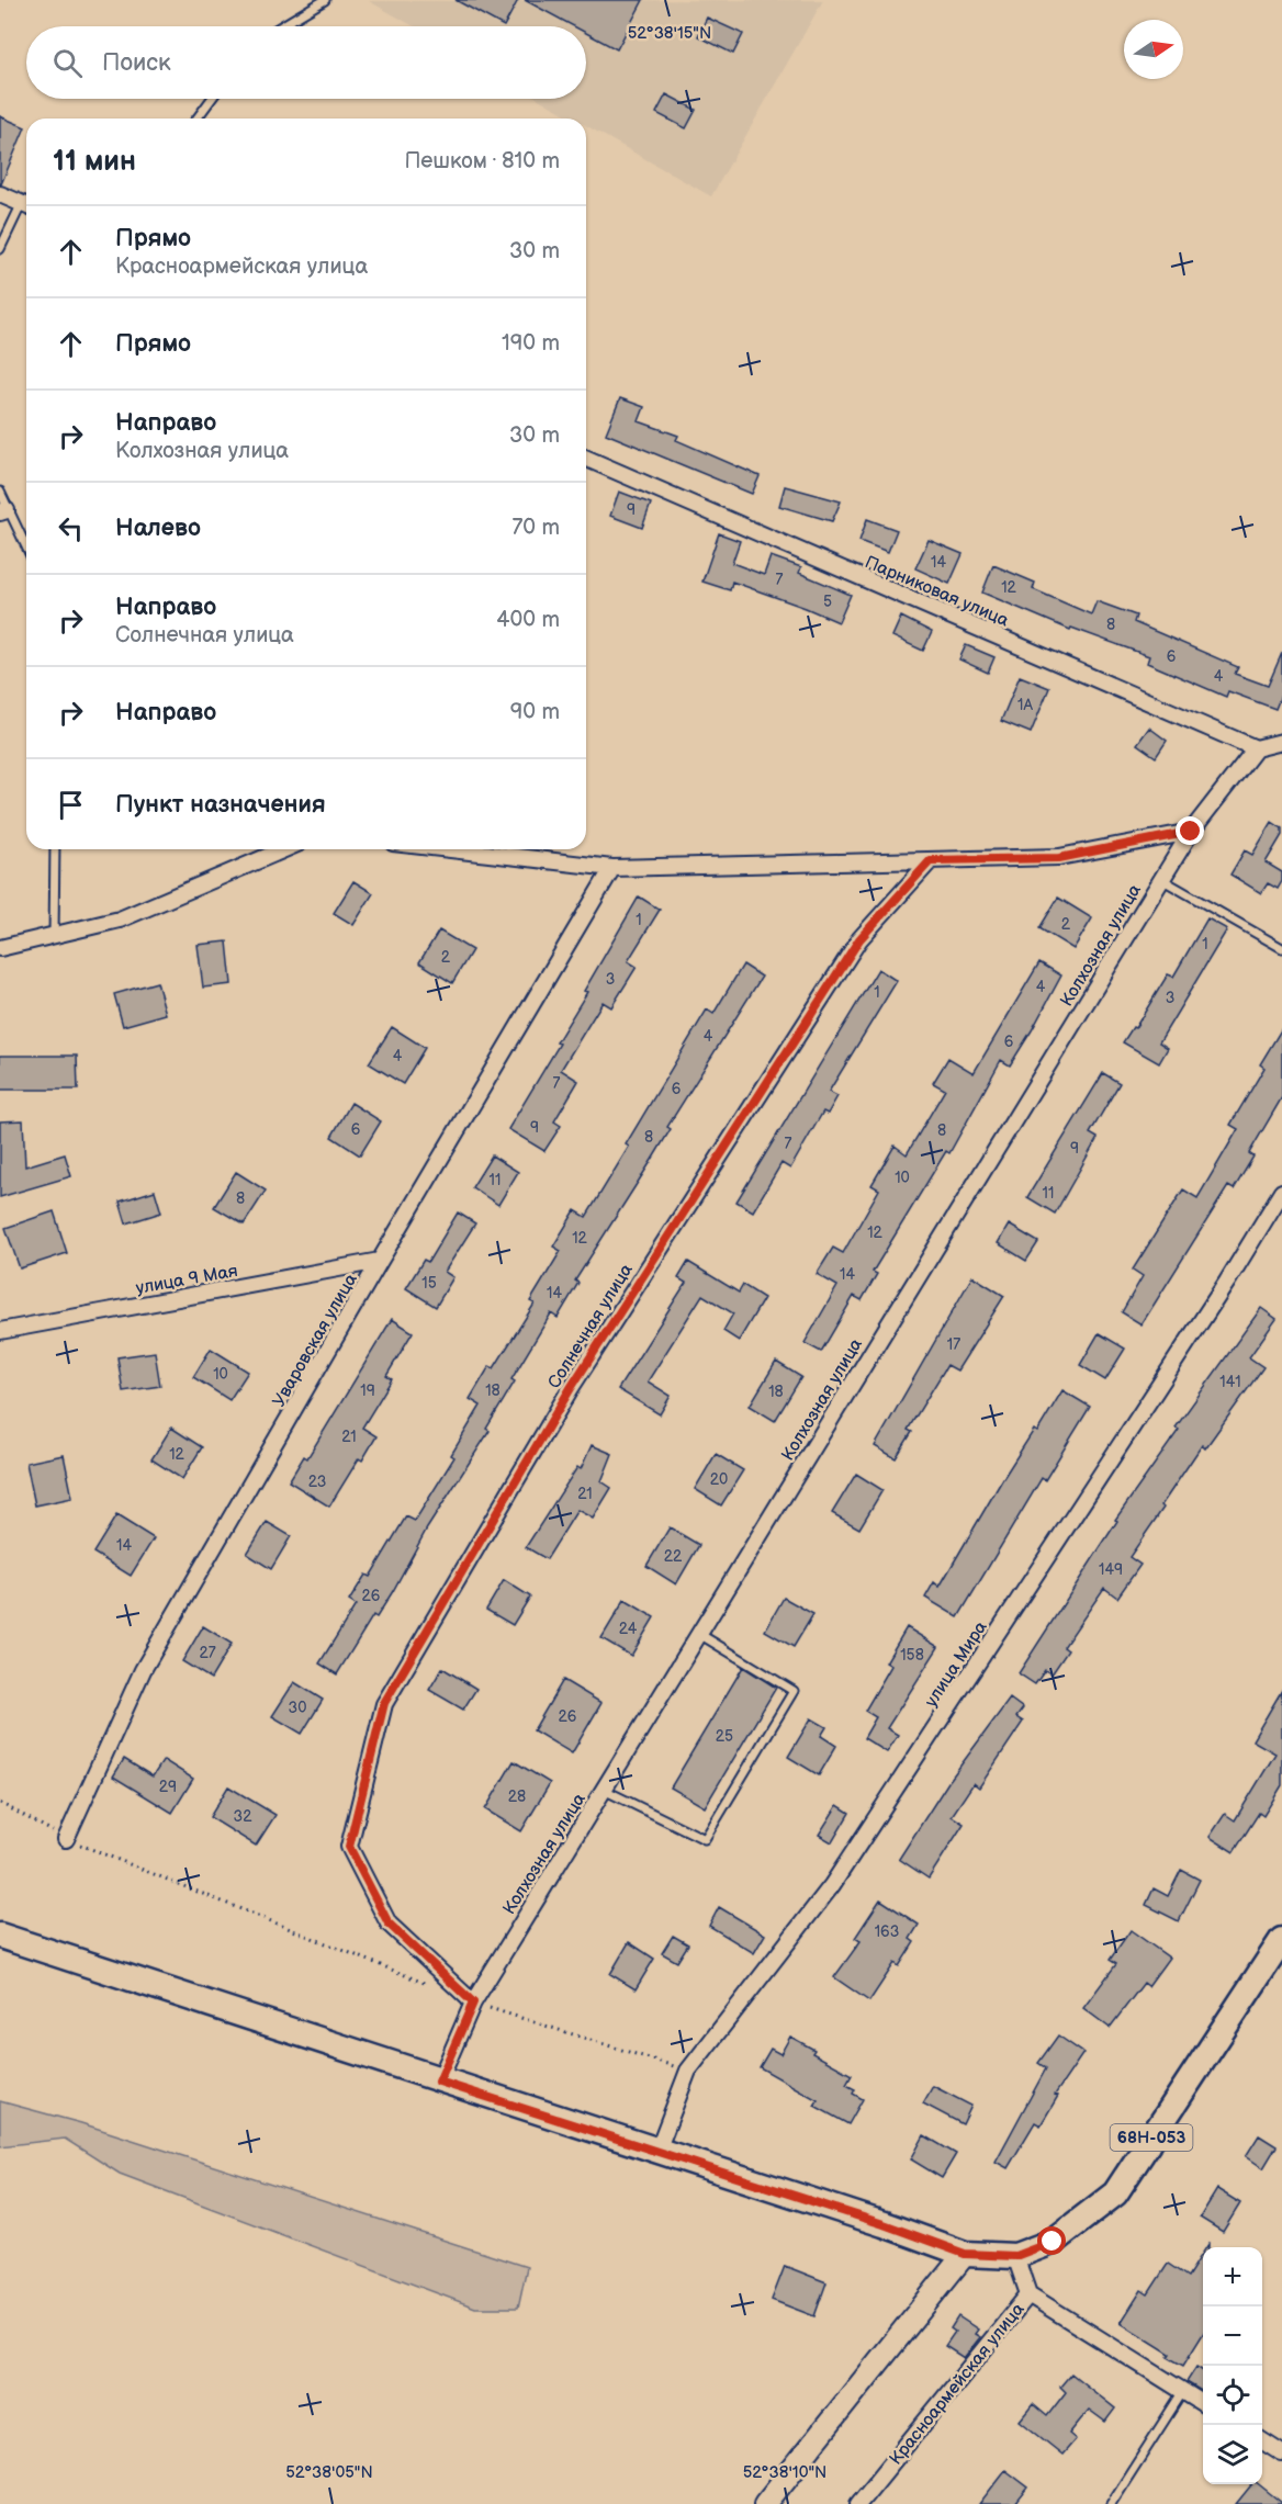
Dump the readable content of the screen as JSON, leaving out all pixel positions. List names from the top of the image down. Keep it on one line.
{"streets":{"main road":["68Н-053"],"street":["Парниковая улица","Колхозная улица","улица 9 Мая","Солнечная улица","Уваровская улица","улица Мира","Красноармейская улица"]},"crossings":[["Парниковая улица","Колхозная улица"],["Колхозная улица","Солнечная улица"],["улица 9 Мая","Уваровская улица"]],"house_numbers":["9","14","7","12","5","8","6","4","1А","1","2","1","2","3","4","1","3","4","6","4","7","6","9","6","8","8","7","9","10","11","11","8","12","12","14","15","14","17","10","141","19","18","18","21","12","20","23","21","14","22","149","26","24","27","158","30","26","25","29","28","32","163"],"north":"right","page":{"search":"Поиск","heading":["11 мин","Пешком · 810 m"],"list":[["Прямо","Красноармейская улица","30 m"],["Прямо","190 m"],["Направо","Колхозная улица","30 m"],["Налево","70 m"],["Направо","Солнечная улица","400 m"],["Направо","90 m"],"Пункт назначения"],"map_buttons":["+","−"]},"coordinates":["52°38'15\"N","52°38'05\"N","52°38'10\"N"]}
